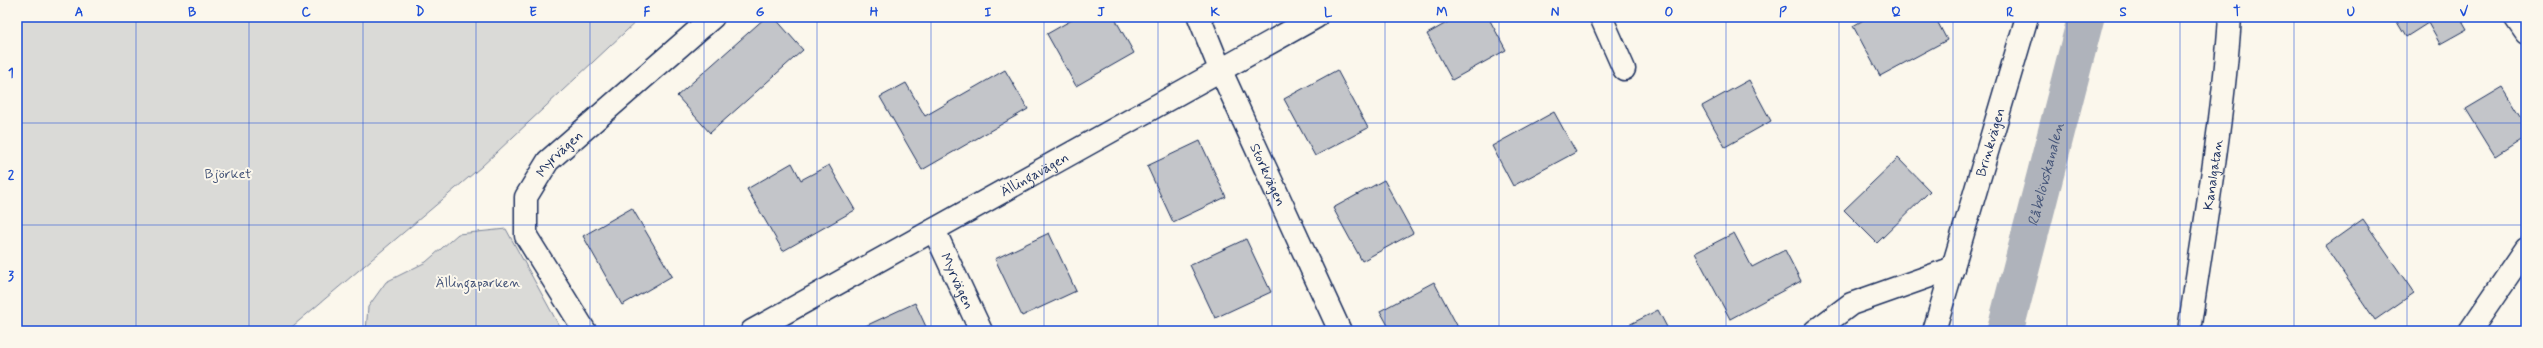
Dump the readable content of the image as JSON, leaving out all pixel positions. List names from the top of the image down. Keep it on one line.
{"streets":{"street":["Brinkvägen","Myrvägen","Ällingavägen","Kanalgatan","Storkvägen"]},"crossings":[["Myrvägen","Ällingavägen"],["Ällingavägen","Storkvägen"]],"water":["Råbelövskanalen"],"parks":["Björket","Ällingaparken"],"grid":{"columns":["A","B","C","D","E","F","G","H","I","J","K","L","M","N","O","P","Q","R","S","T","U","V"],"rows":["1","2","3"]}}
